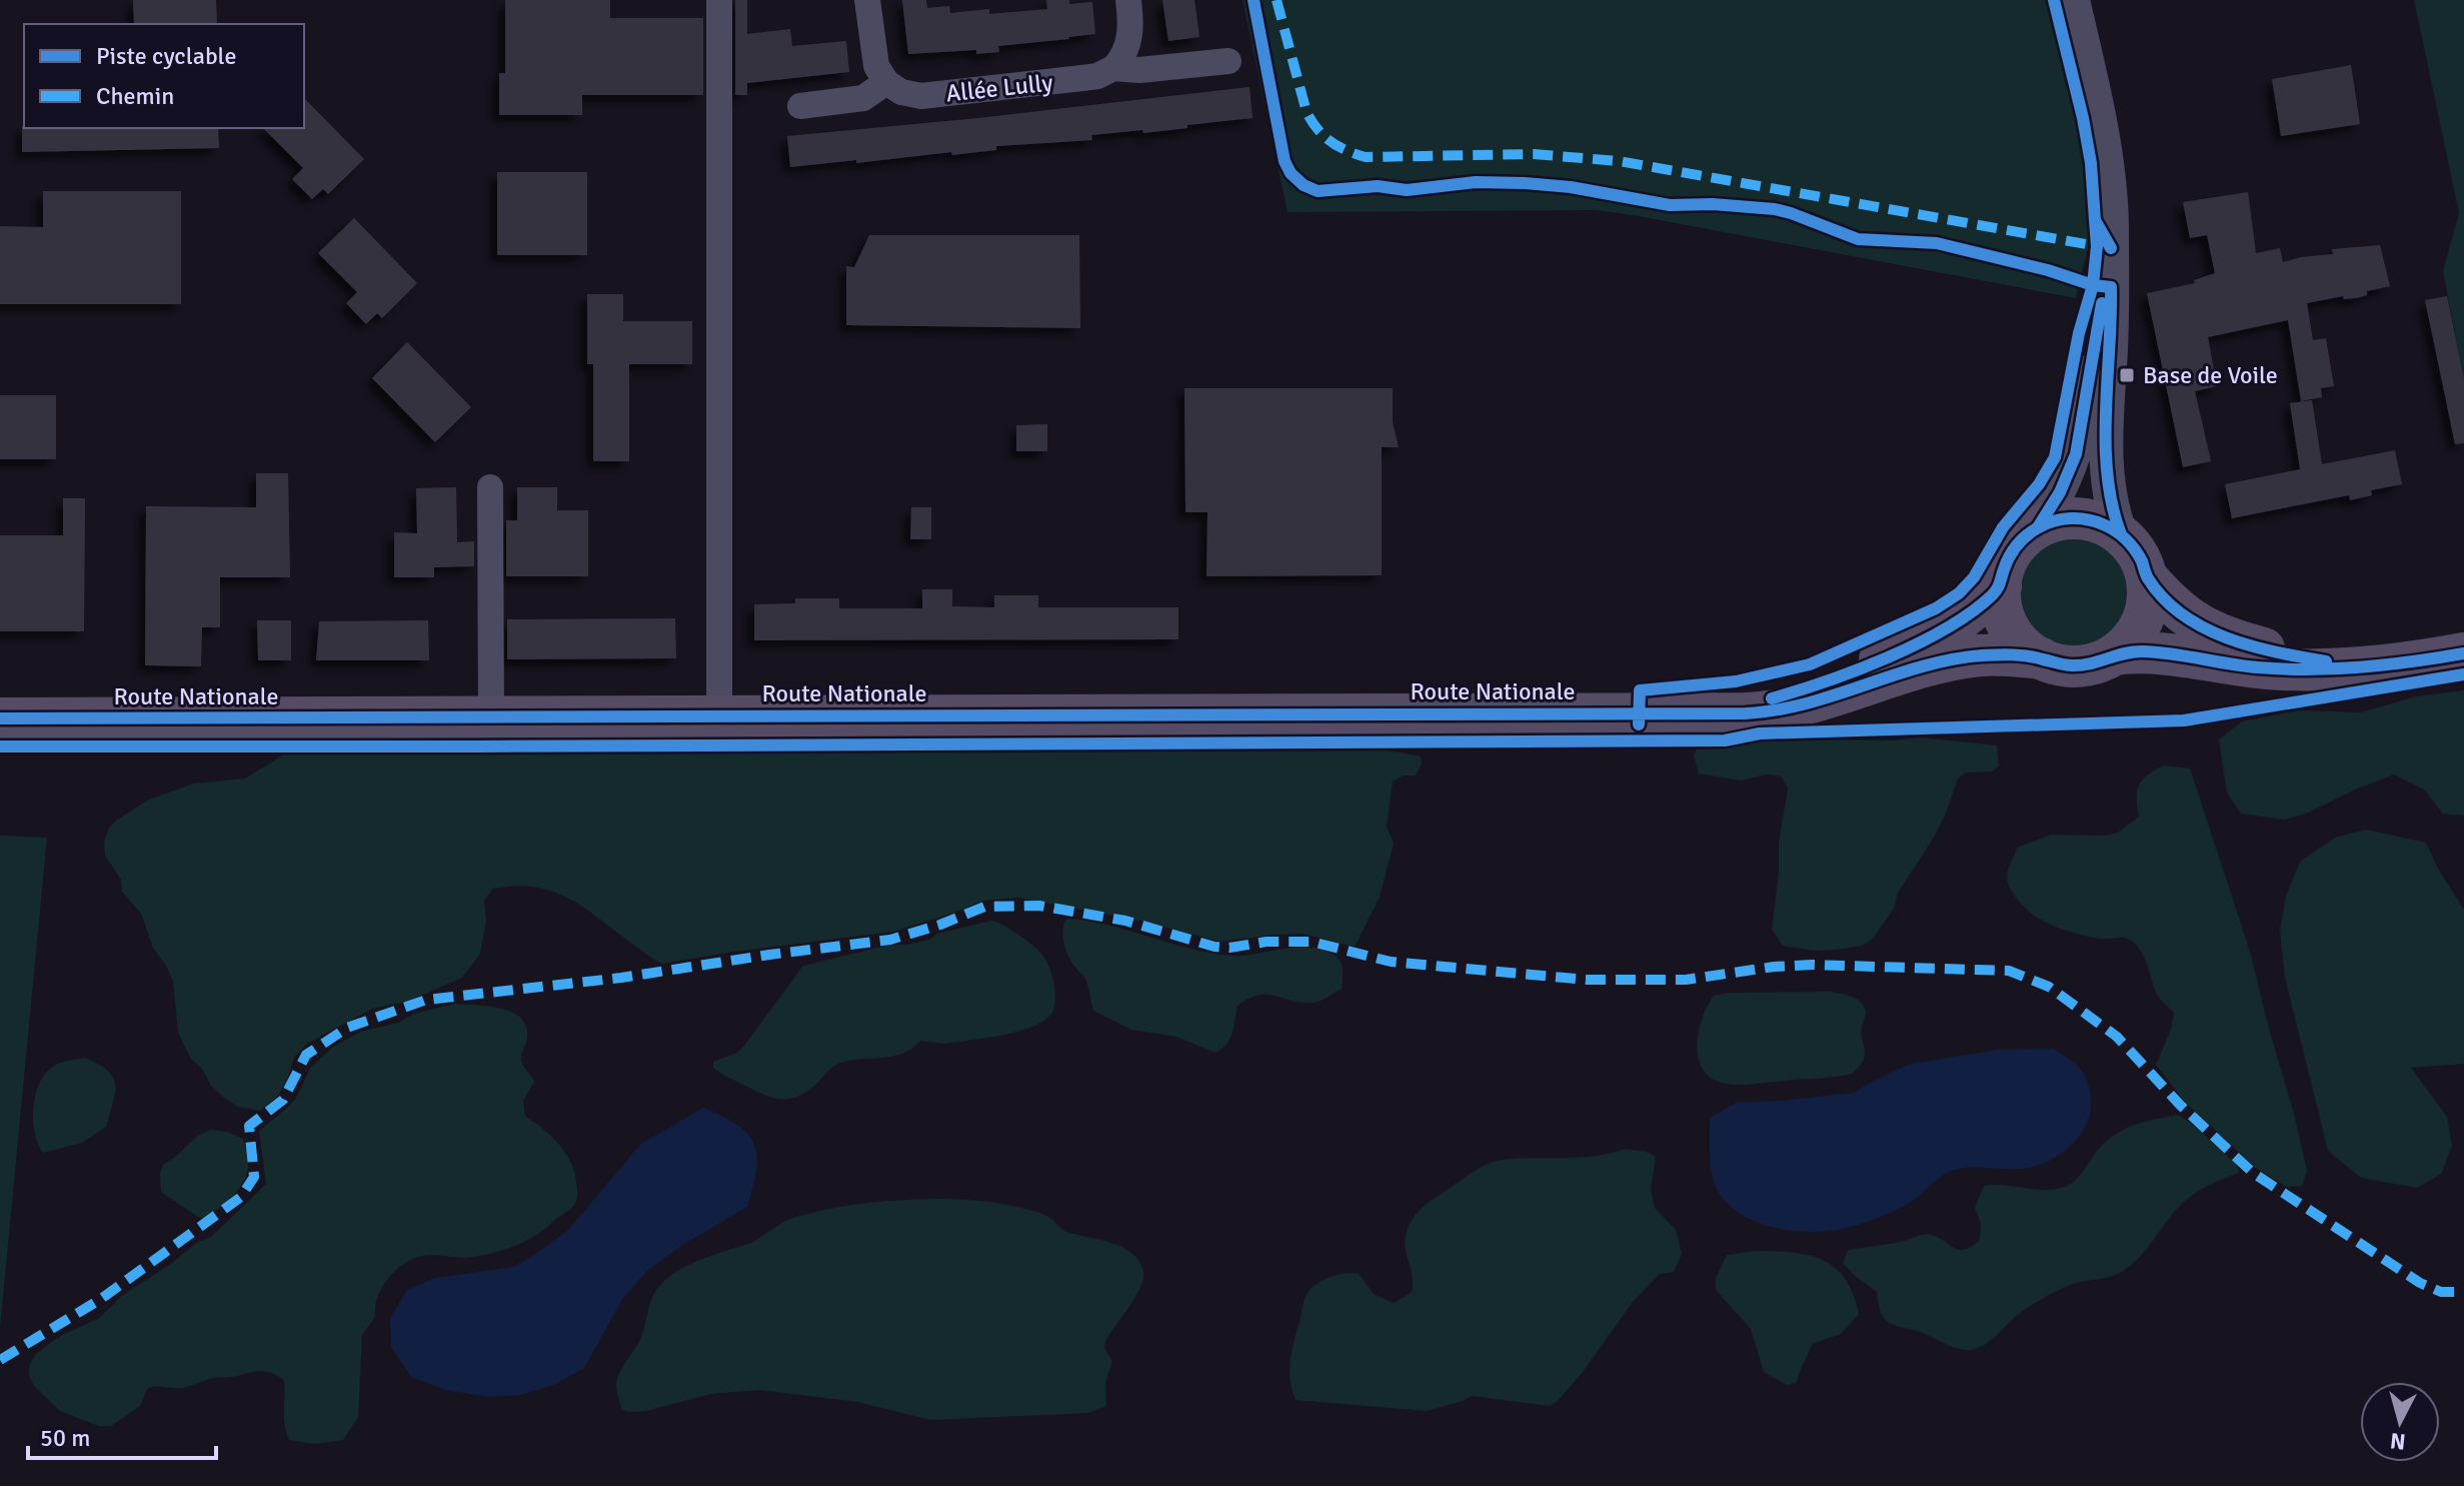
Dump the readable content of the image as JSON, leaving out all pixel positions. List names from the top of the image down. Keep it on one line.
{"streets":{"main road":["Route Nationale"],"street":["Allée Lully"]},"places":{"transit":["Base de Voile"]},"legend":["Piste cyclable","Chemin"],"scale_bar":"50 m","north":"bottom"}
